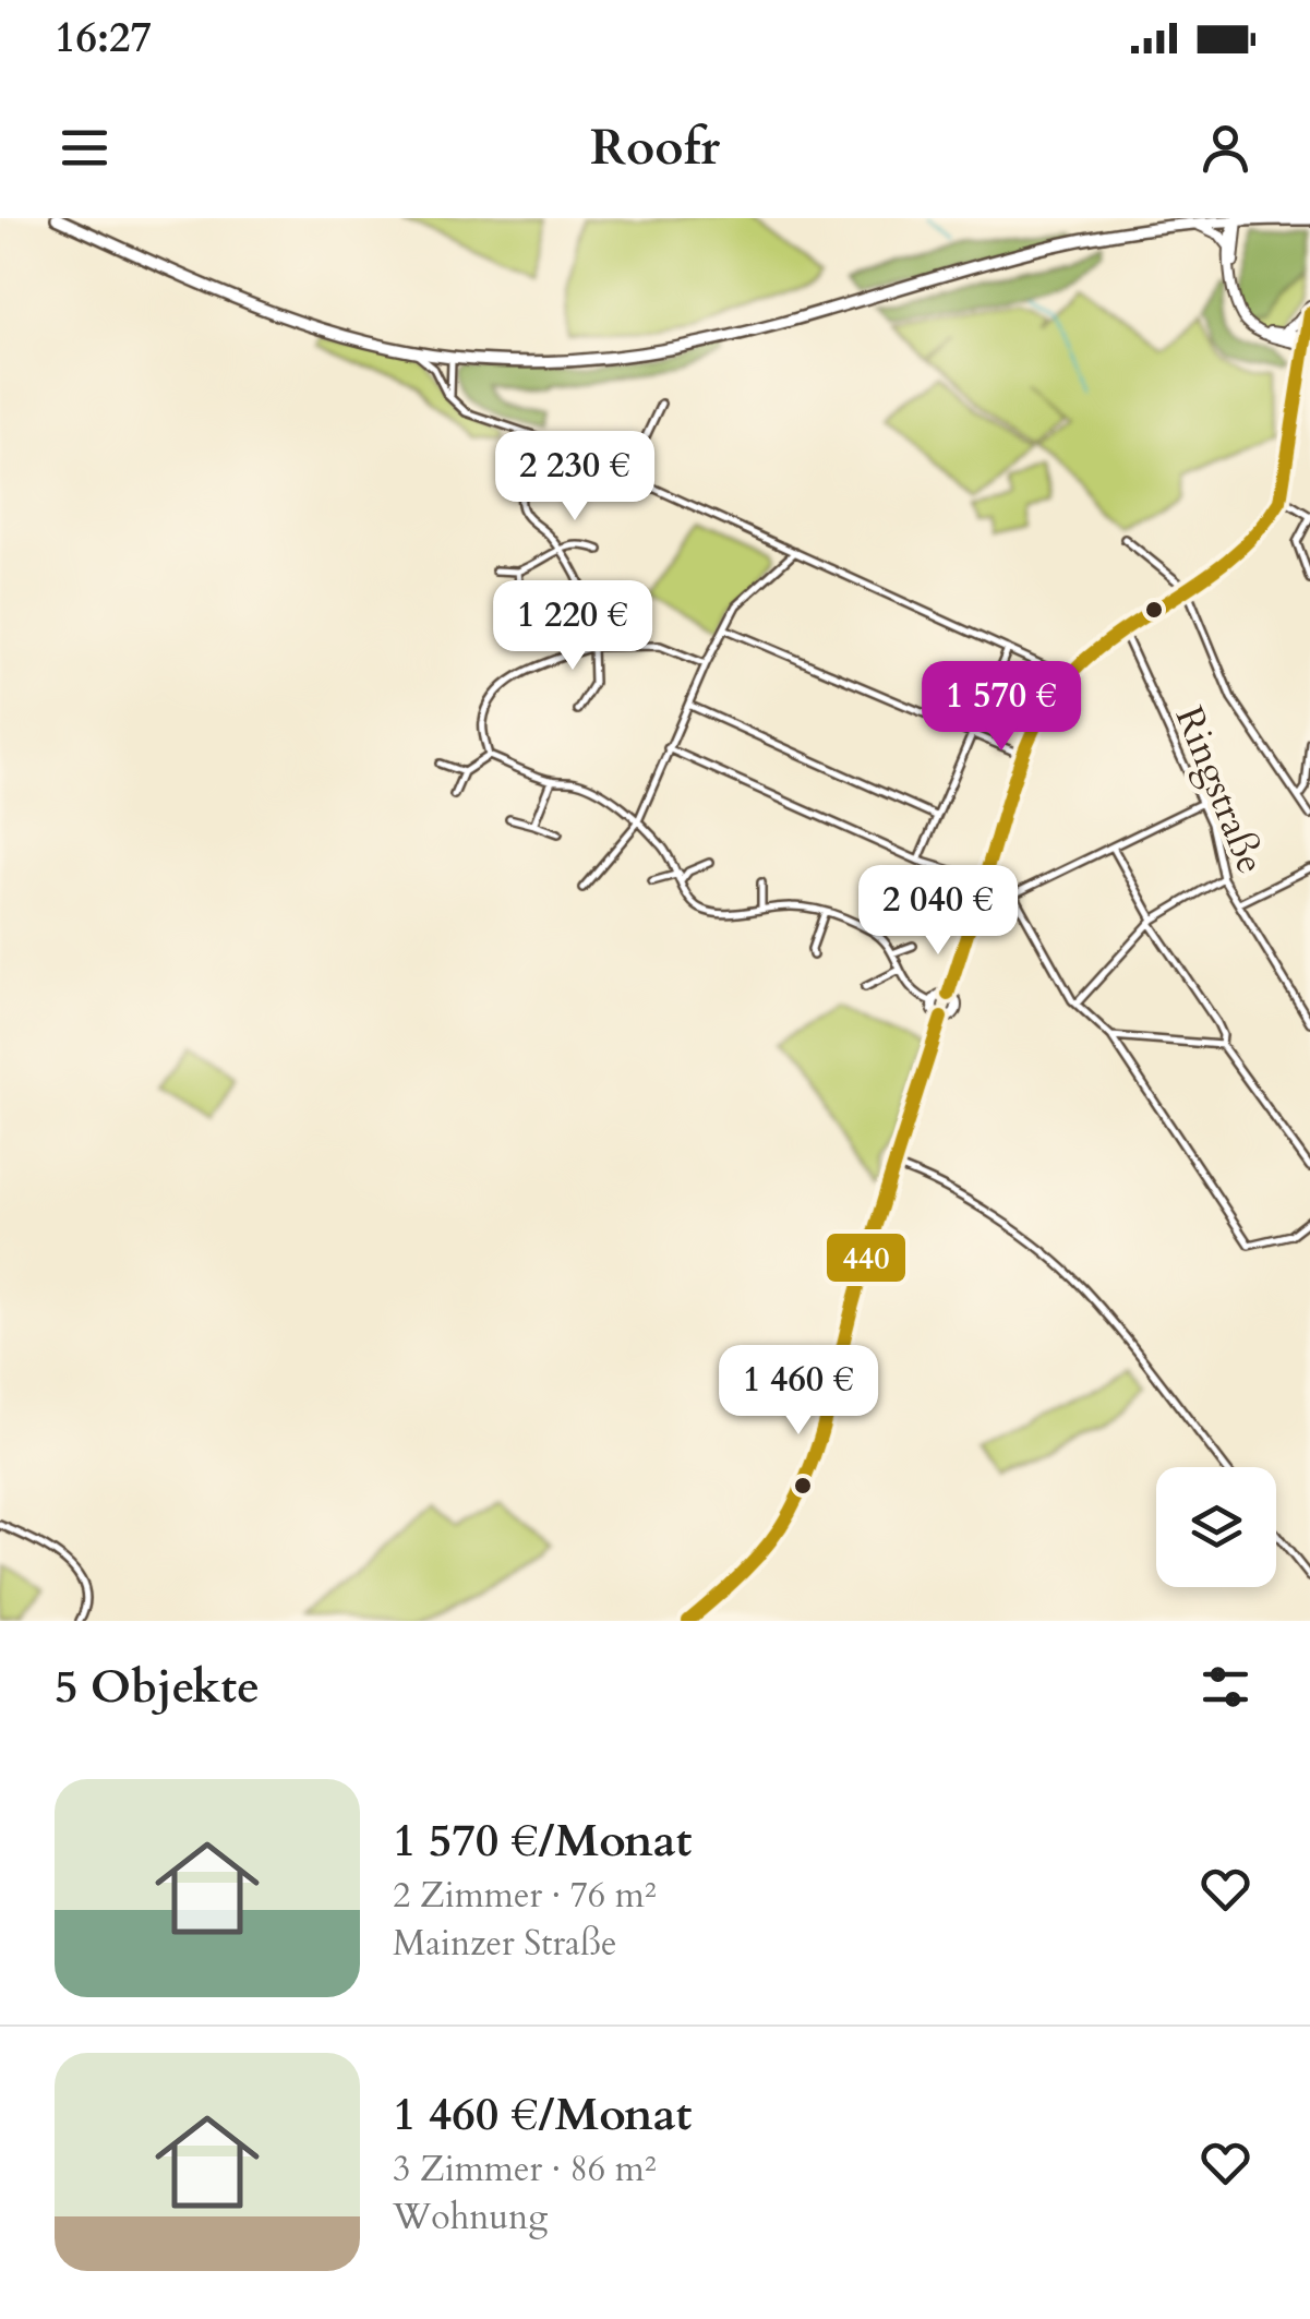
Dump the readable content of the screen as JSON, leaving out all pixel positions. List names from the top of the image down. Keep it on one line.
{"streets":{"street":["Ringstraße"]},"lines":["transit line 440"],"page":{"status":"16:27","header":"Roofr","price":["2 230 €","1 220 €","1 570 €","2 040 €","1 460 €"],"heading":"5 Objekte","list":[{"name":"1 570 €/Monat","note":"2 Zimmer · 76 m² · Mainzer Straße"},{"name":"1 460 €/Monat","note":"3 Zimmer · 86 m² · Wohnung"}]}}
